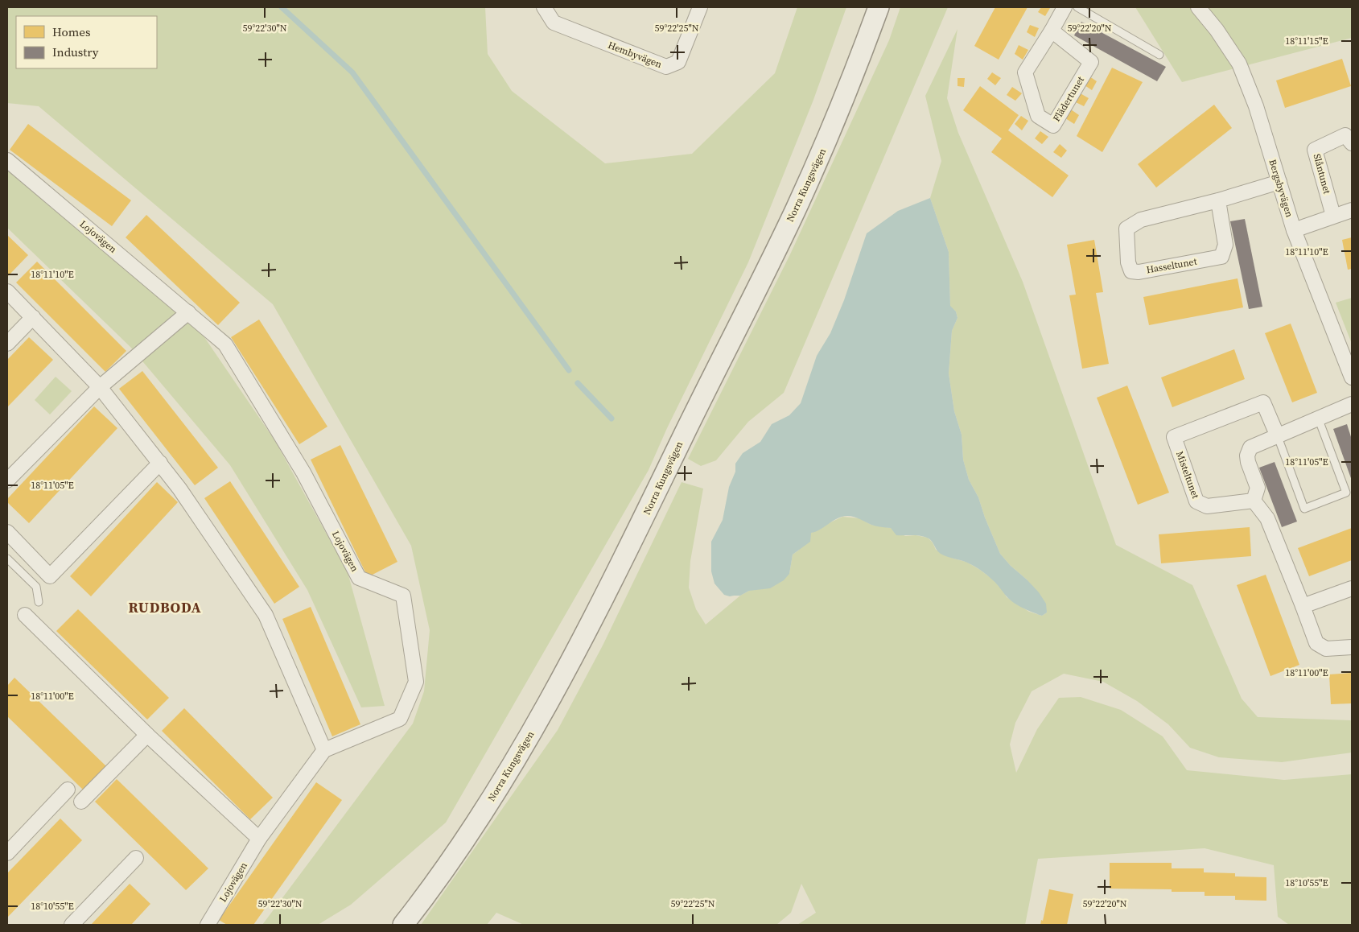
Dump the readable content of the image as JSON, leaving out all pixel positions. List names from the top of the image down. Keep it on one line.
{"streets":{"main road":["Norra Kungsvägen"],"street":["Hembyvägen","Flädertunet","Slåntunet","Bergsbyvägen","Lojovägen","Hasseltunet","Misteltunet"]},"crossings":[["Bergsbyvägen","Hasseltunet"]],"districts":["RUDBODA"],"legend":["Homes","Industry"],"coordinates":["59°22'30\"N","59°22'25\"N","59°22'20\"N","18°11'15\"E","18°11'10\"E","18°11'05\"E","18°11'00\"E","18°10'55\"E"]}
